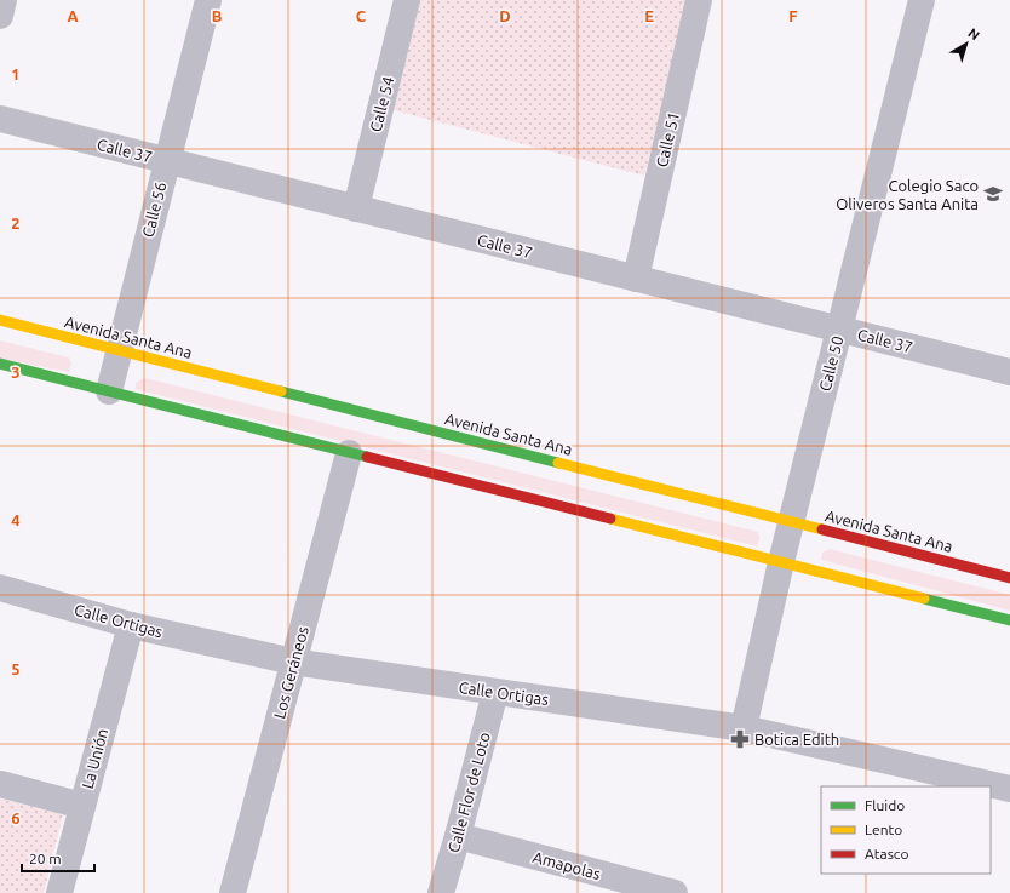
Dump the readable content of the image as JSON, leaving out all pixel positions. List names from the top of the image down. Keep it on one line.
{"streets":{"street":["Calle 54","Calle 51","Calle 37","Calle 56","Avenida Santa Ana","Calle 50","Calle Ortigas","Los Geráneos","La Unión","Calle Flor de Loto","Amapolas"]},"crossings":[["Calle 54","Calle 37"],["Calle 51","Calle 37"],["Calle 37","Calle 56"],["Calle 37","Calle 50"],["Calle 56","Avenida Santa Ana"],["Avenida Santa Ana","Calle 50"],["Calle 50","Calle Ortigas"],["Calle Ortigas","Los Geráneos"],["Calle Ortigas","La Unión"],["Calle Ortigas","Calle Flor de Loto"],["Calle Flor de Loto","Amapolas"]],"places":{"school or university":["Colegio Saco Oliveros Santa Anita"],"pharmacy":["Botica Edith"]},"legend":["Fluido","Lento","Atasco"],"scale_bar":"20 m","north":"top right","grid":{"columns":["A","B","C","D","E","F"],"rows":["1","2","3","4","5","6"]}}
